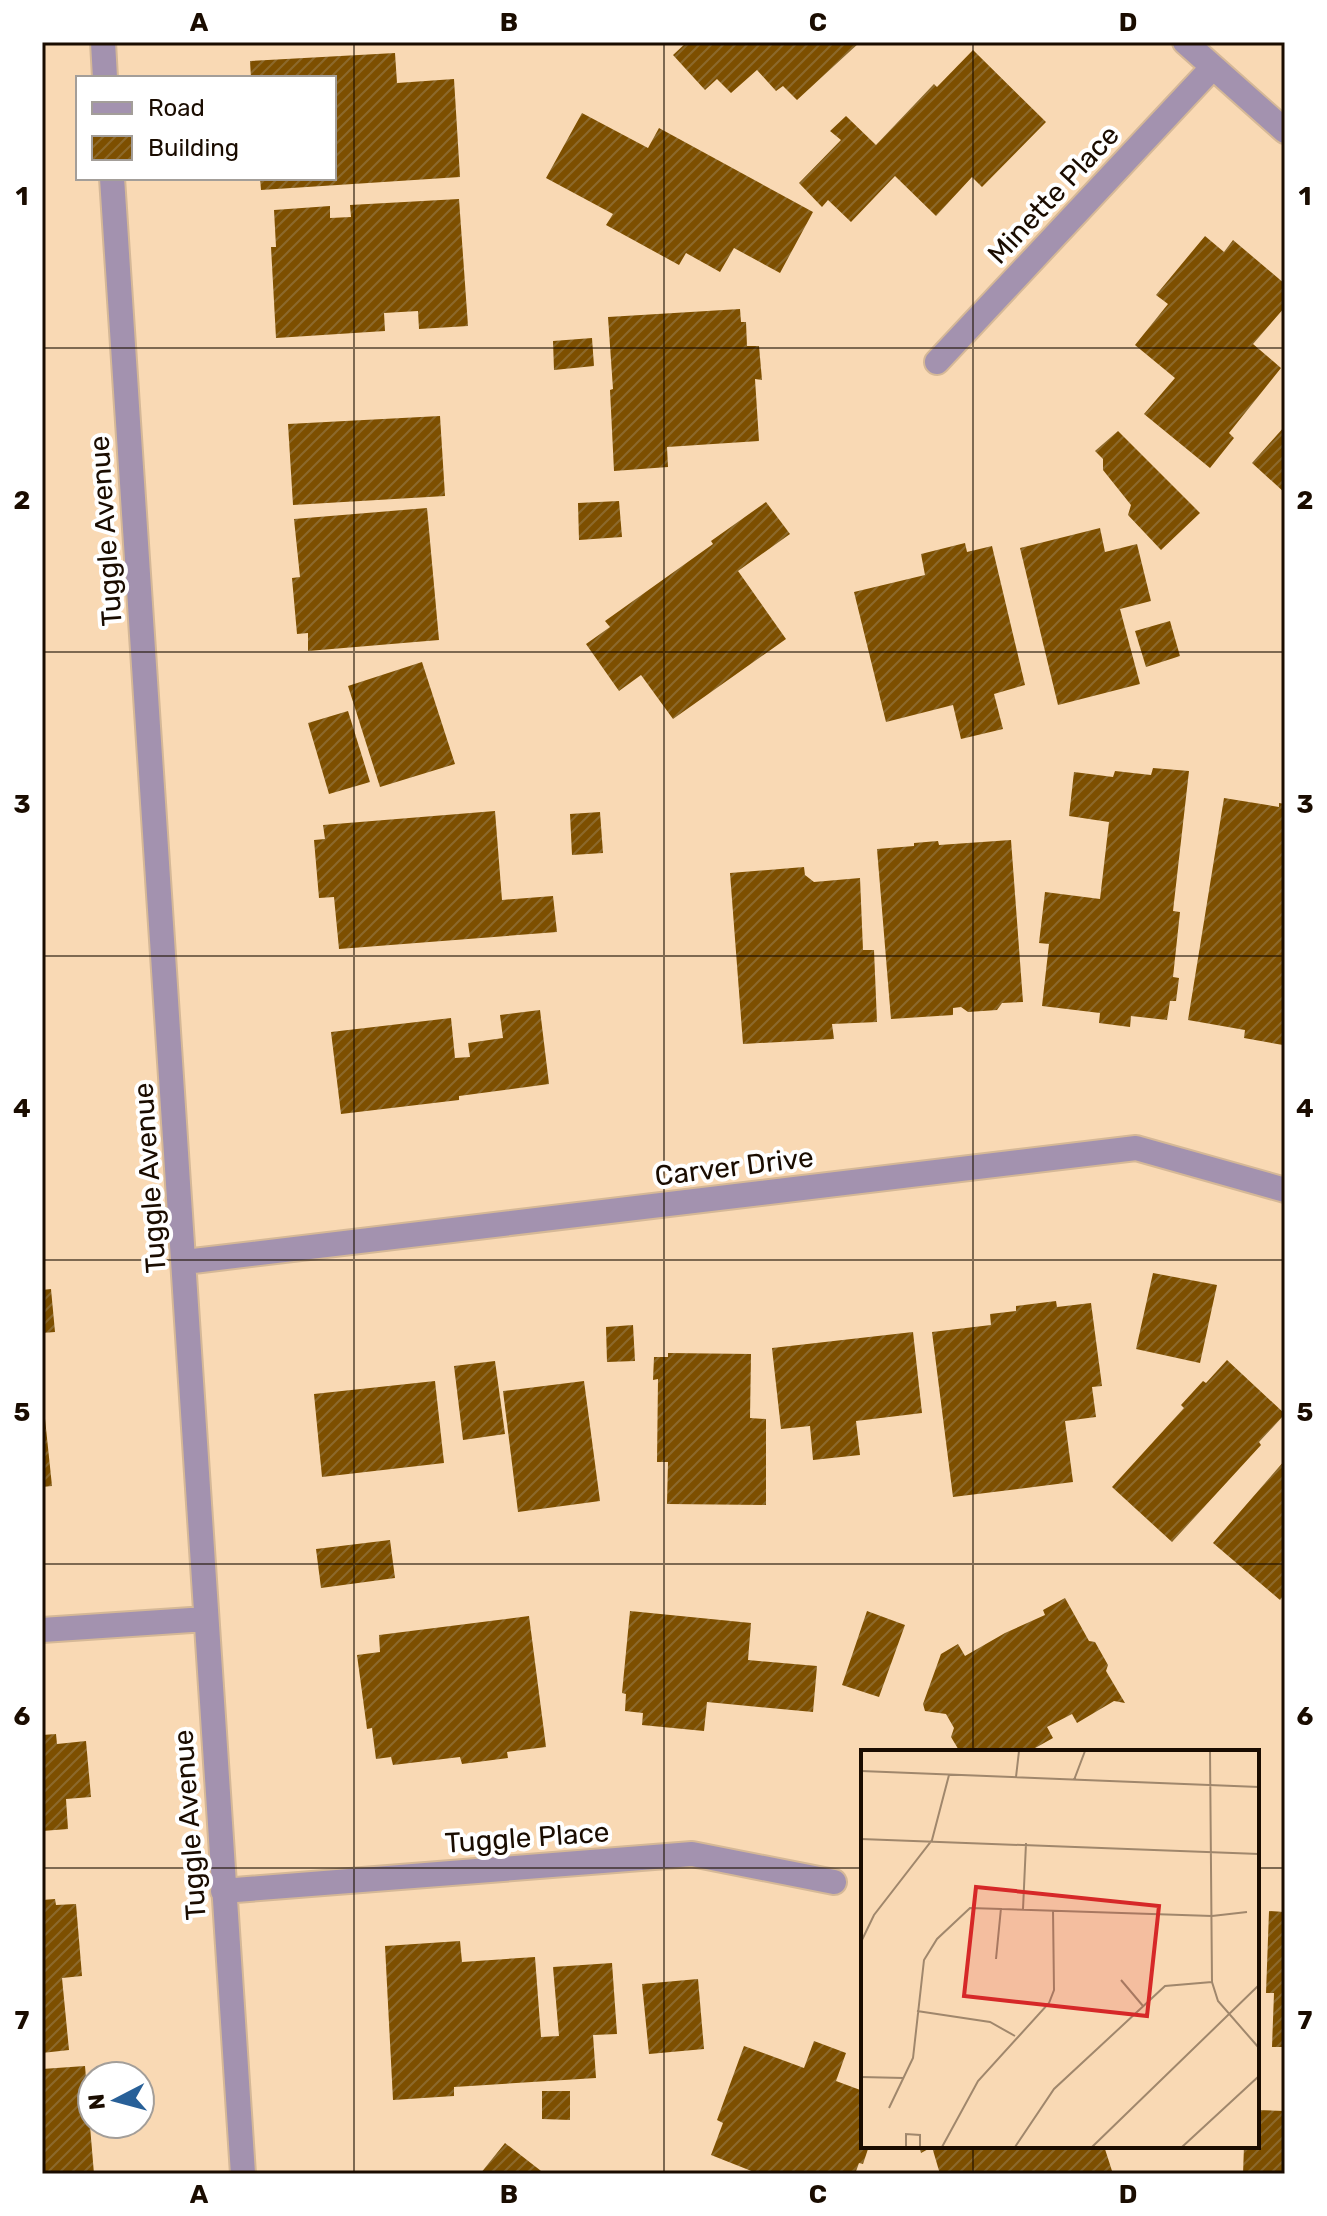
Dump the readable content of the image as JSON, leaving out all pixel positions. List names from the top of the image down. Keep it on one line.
{"streets":{"street":["Minette Place","Tuggle Avenue","Carver Drive","Tuggle Place"]},"crossings":[["Tuggle Avenue","Carver Drive"],["Tuggle Avenue","Tuggle Place"]],"legend":["Road","Building"],"north":"left","grid":{"columns":["A","B","C","D"],"rows":["1","2","3","4","5","6","7"]}}
